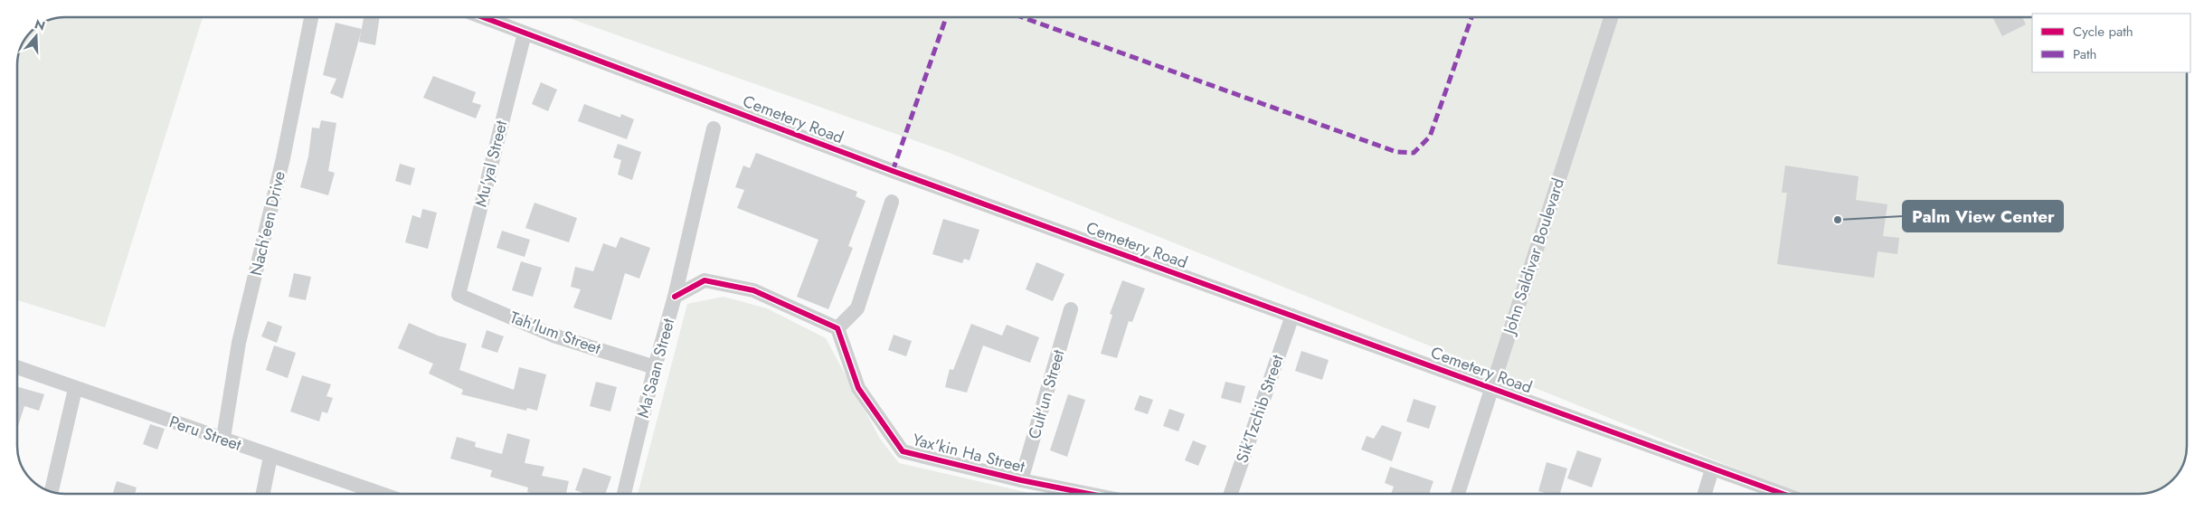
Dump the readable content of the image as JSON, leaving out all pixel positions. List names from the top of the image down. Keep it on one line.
{"streets":{"street":["Cemetery Road","Mu'yal Street","Nach'een Drive","John Saldivar Boulevard","Tah'lum Street","Ma'Saan Street","Cult'un Street","Sik'Tzchib Street","Peru Street","Yax'kin Ha Street"]},"crossings":[["Cemetery Road","Mu'yal Street"],["Cemetery Road","John Saldivar Boulevard"],["Cemetery Road","Sik'Tzchib Street"],["Mu'yal Street","Tah'lum Street"],["Nach'een Drive","Peru Street"],["Tah'lum Street","Ma'Saan Street"],["Cult'un Street","Yax'kin Ha Street"]],"places":["Palm View Center"],"legend":["Cycle path","Path"],"north":"top"}
